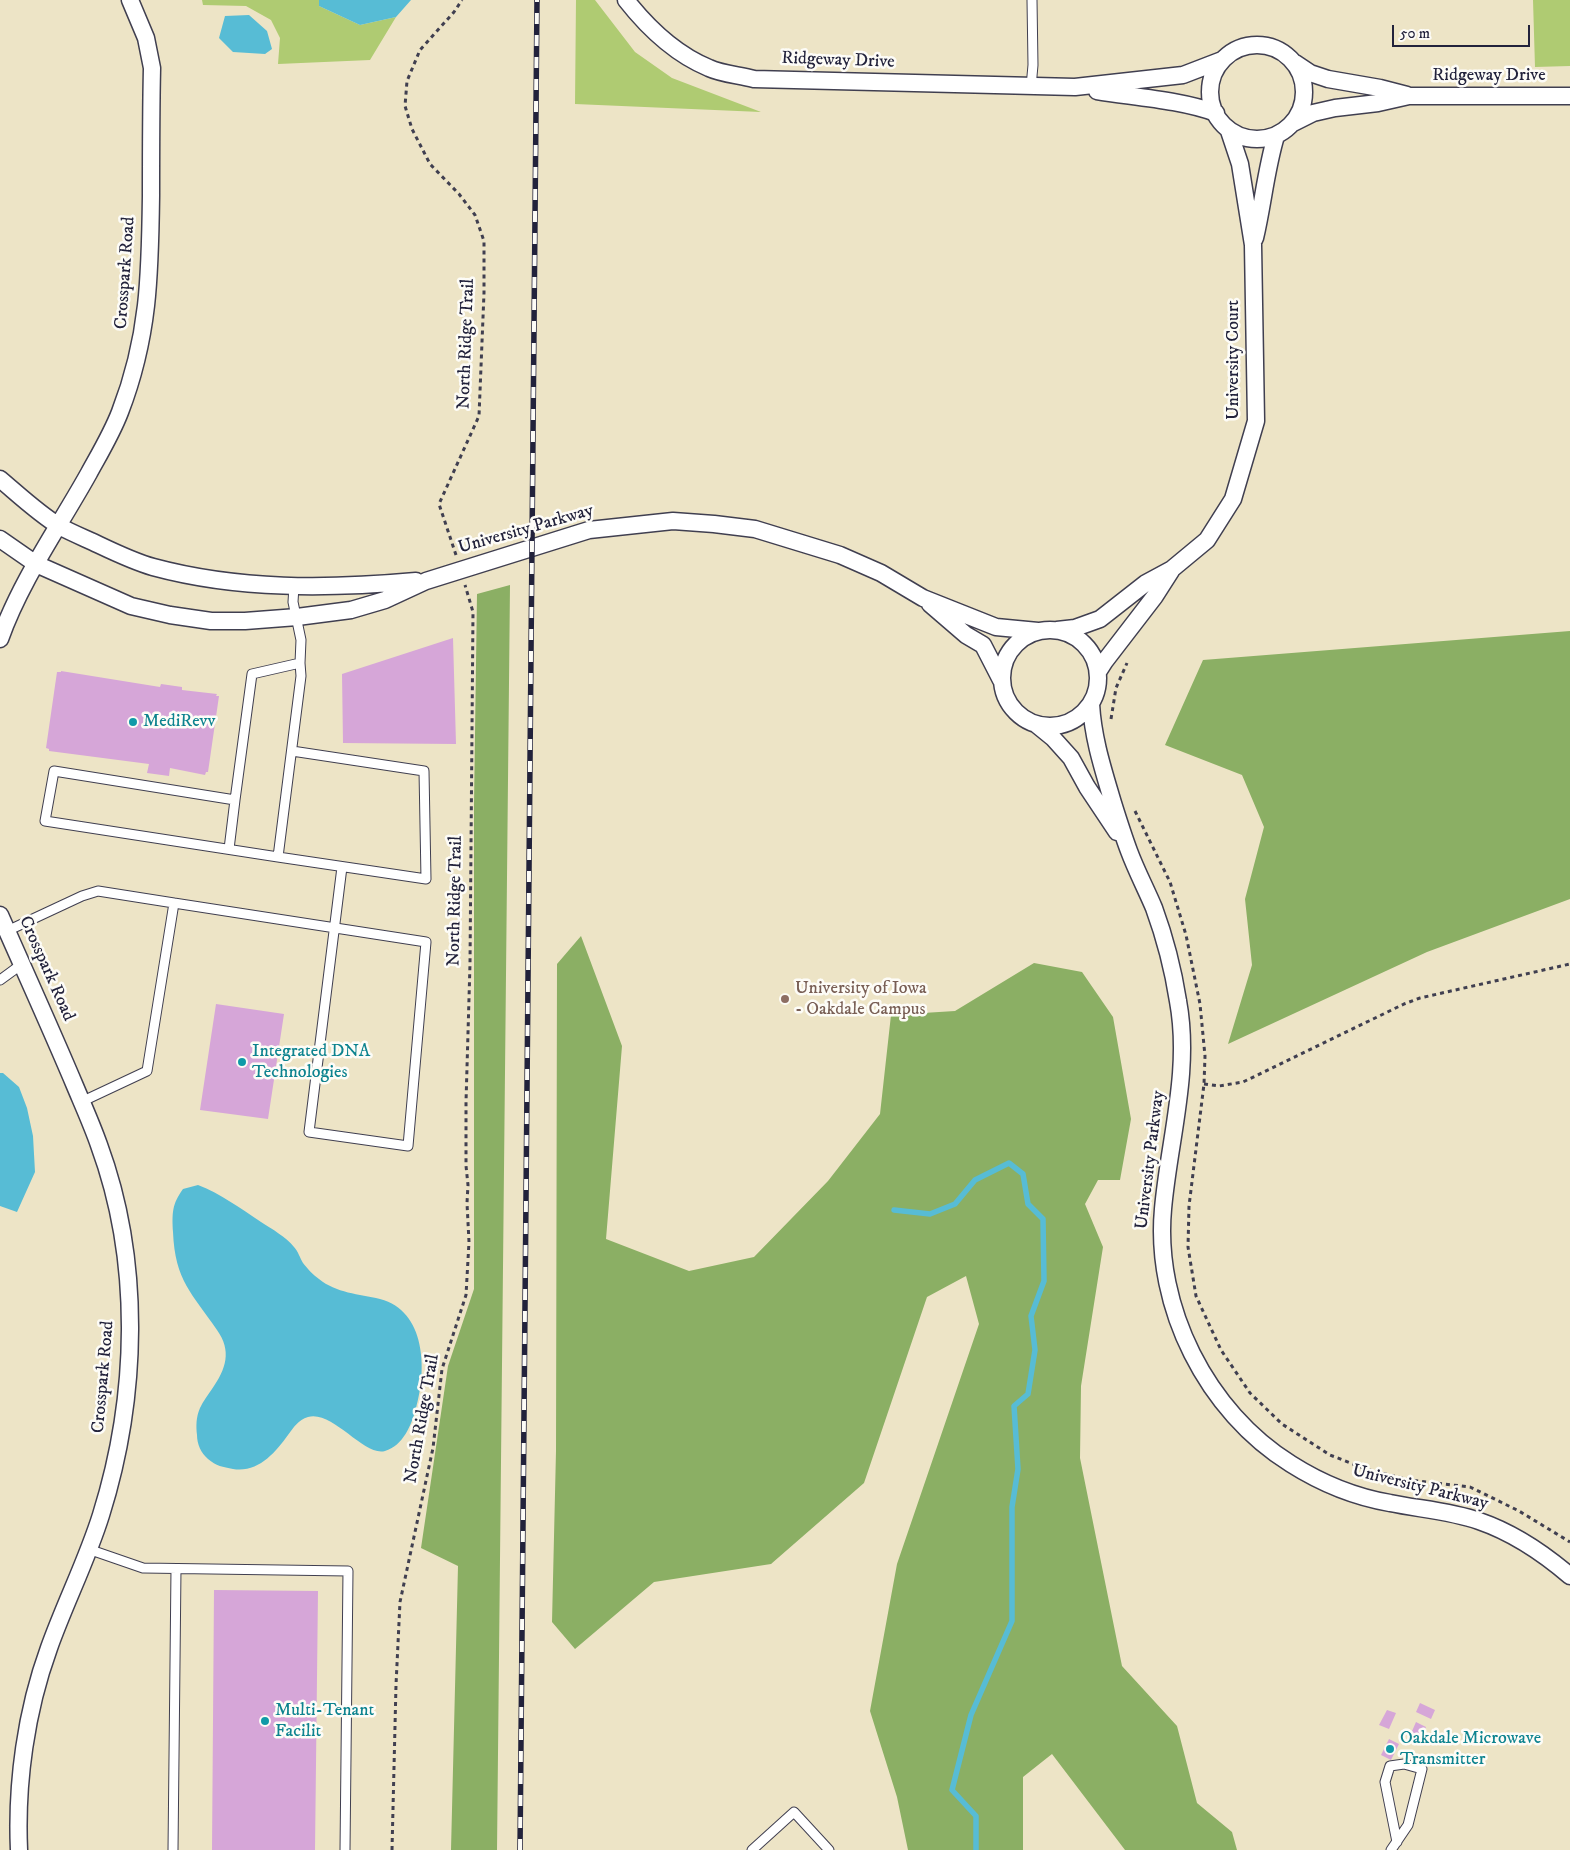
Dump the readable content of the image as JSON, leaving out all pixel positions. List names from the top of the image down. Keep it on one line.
{"streets":{"street":["Ridgeway Drive","Crosspark Road","University Court","University Parkway"],"path":["North Ridge Trail"]},"crossings":[["Ridgeway Drive","University Court"],["Crosspark Road","University Parkway"],["North Ridge Trail","University Parkway"],["University Court","University Parkway"]],"places":["MediRevv","University of Iowa - Oakdale Campus","Integrated DNA Technologies","Multi-Tenant Facilit","Oakdale Microwave Transmitter"],"scale_bar":"50 m"}
